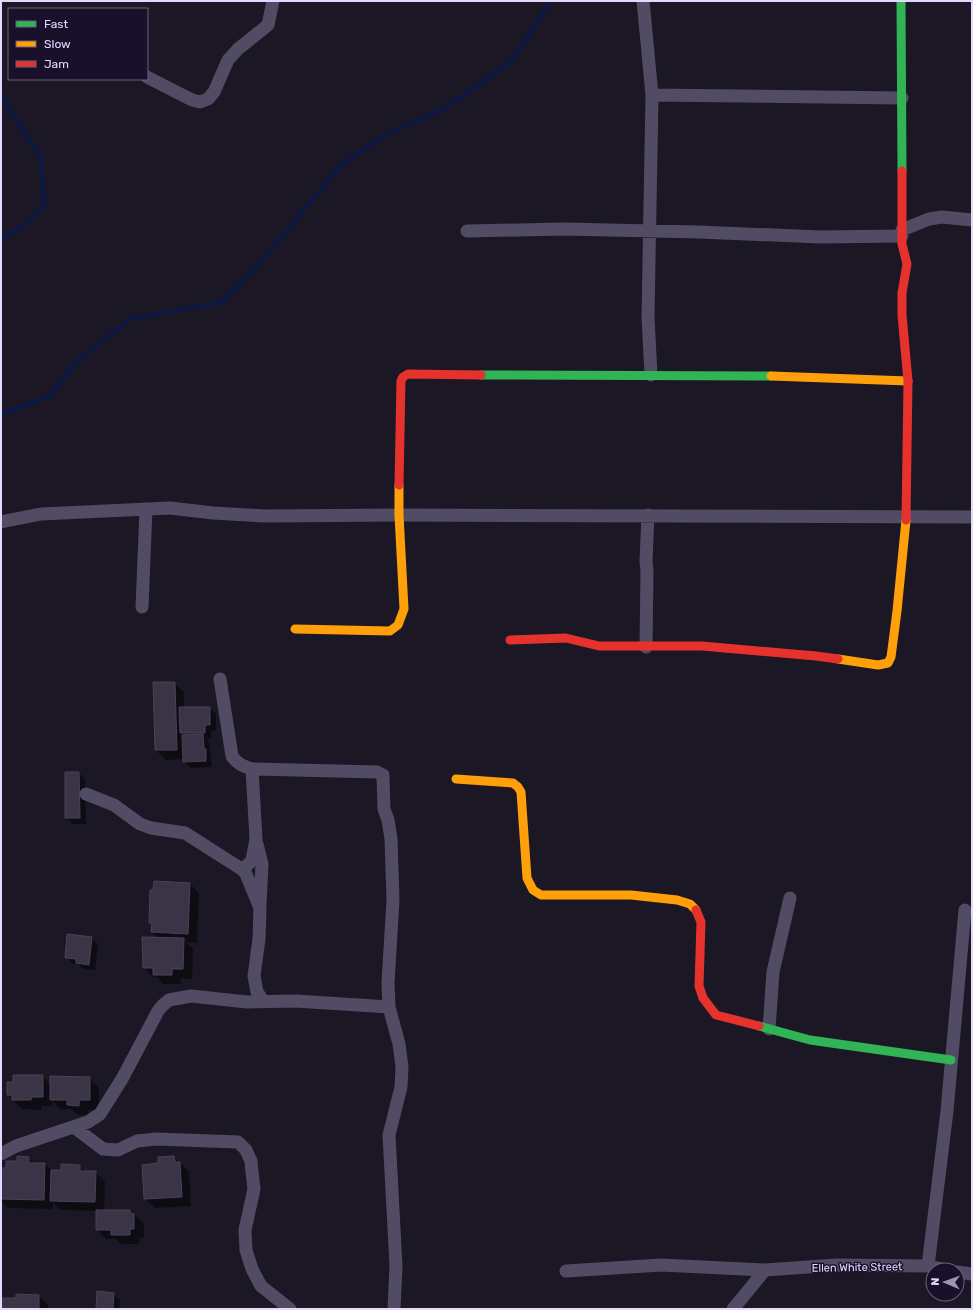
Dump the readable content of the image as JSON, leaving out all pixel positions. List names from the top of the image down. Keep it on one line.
{"streets":{"street":["Ellen White Street"]},"legend":["Fast","Slow","Jam"],"north":"left"}
